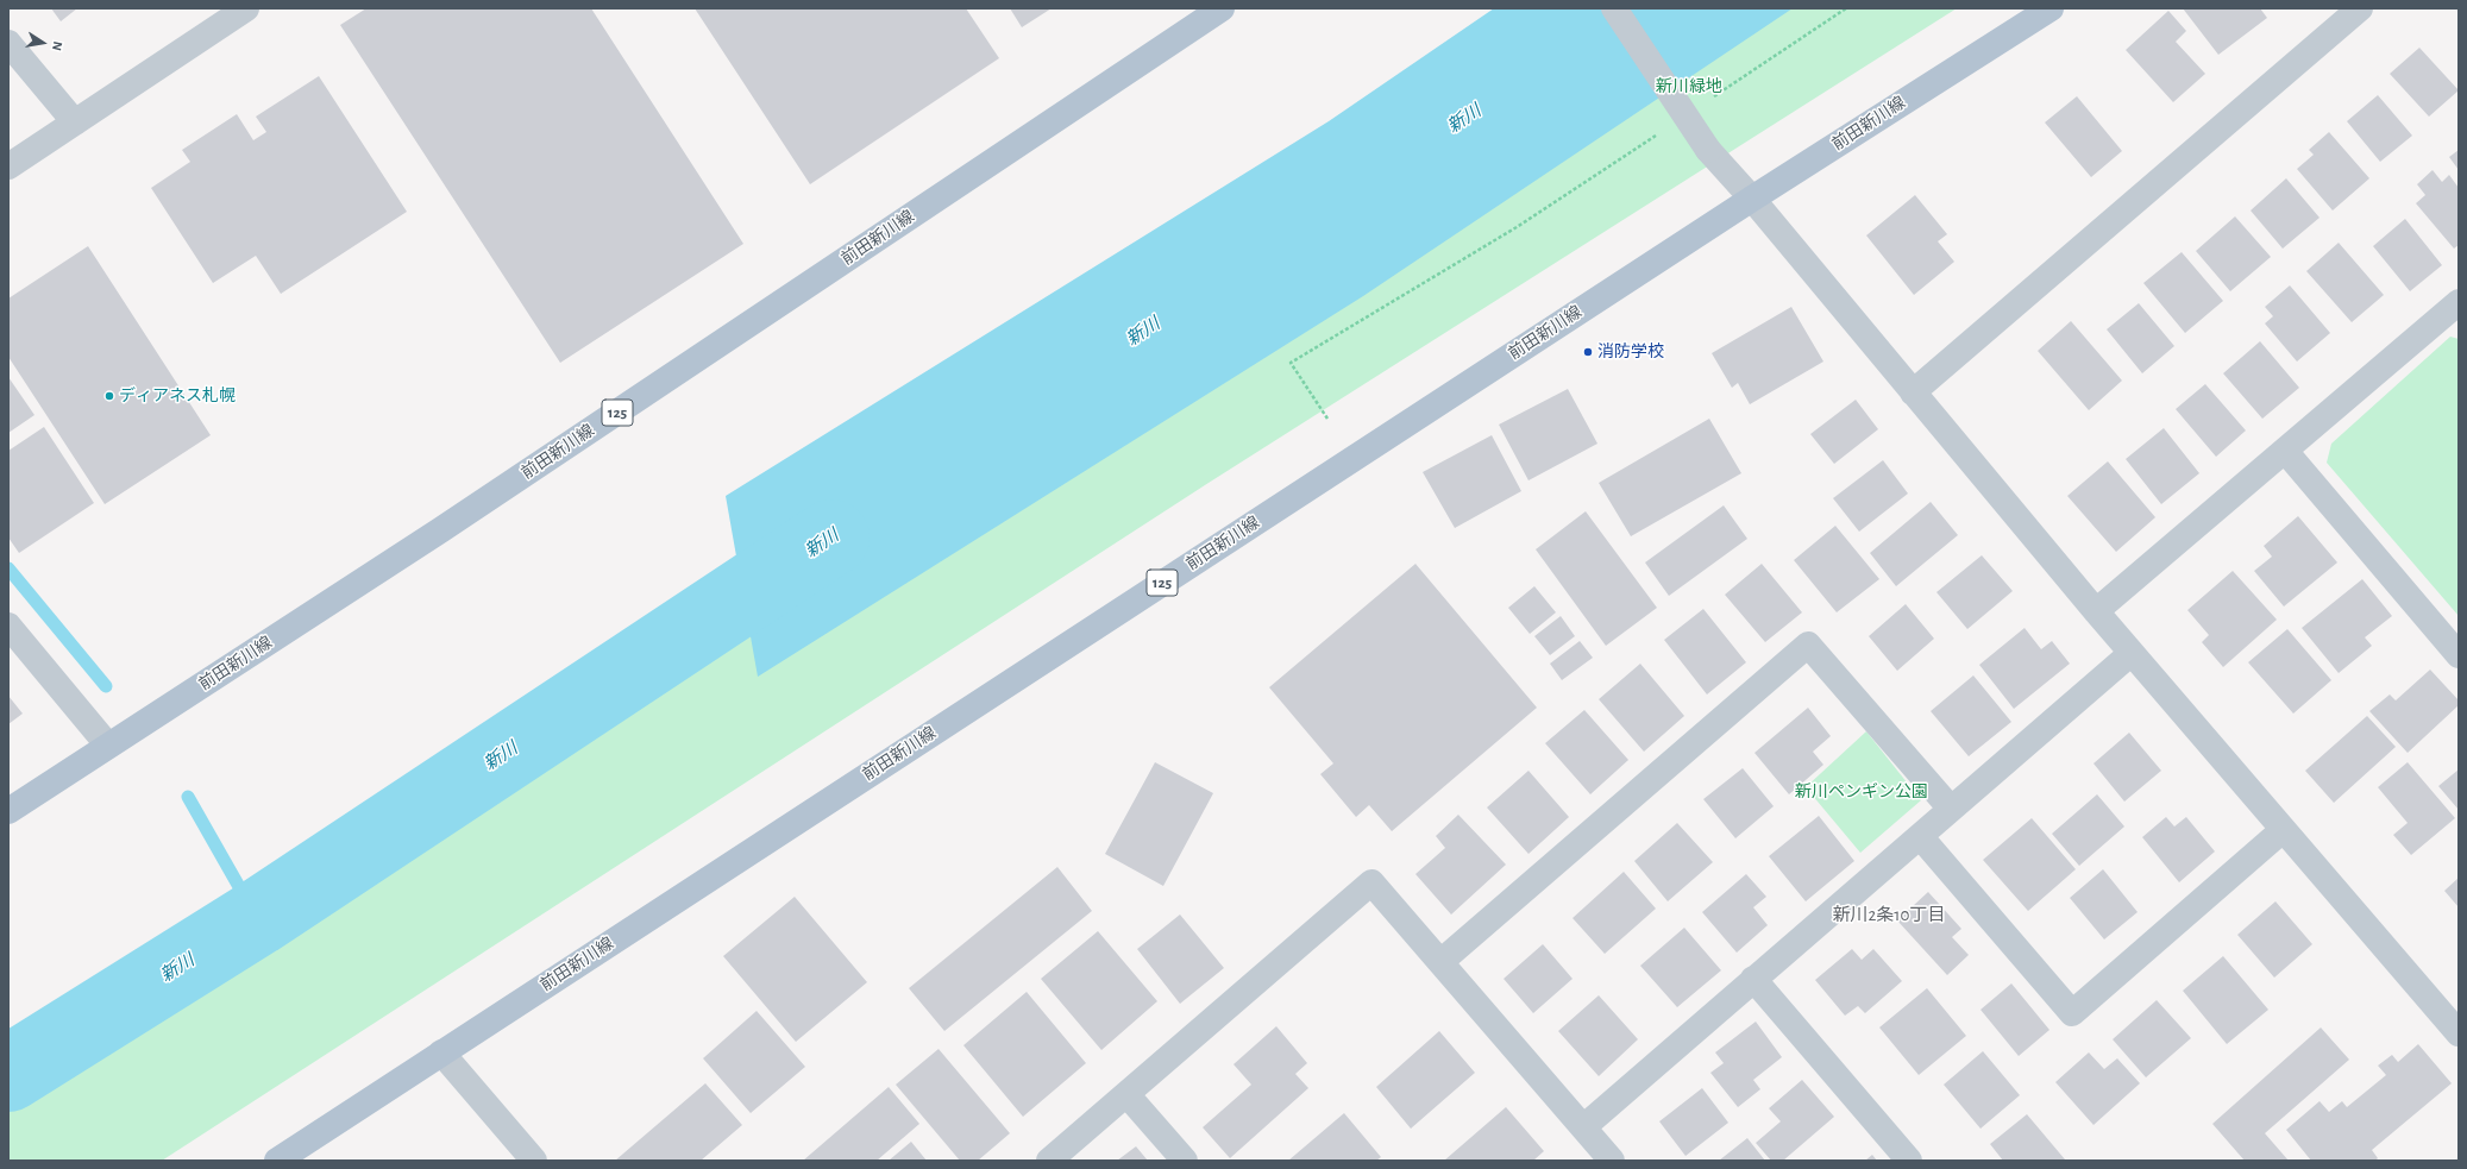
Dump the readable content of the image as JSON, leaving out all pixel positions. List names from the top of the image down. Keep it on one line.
{"streets":{"main road":["前田新川線","125"]},"districts":["新川2条10丁目"],"water":["新川"],"parks":["新川緑地","新川ペンギン公園"],"places":["消防学校","ディアネス札幌"],"north":"right"}
